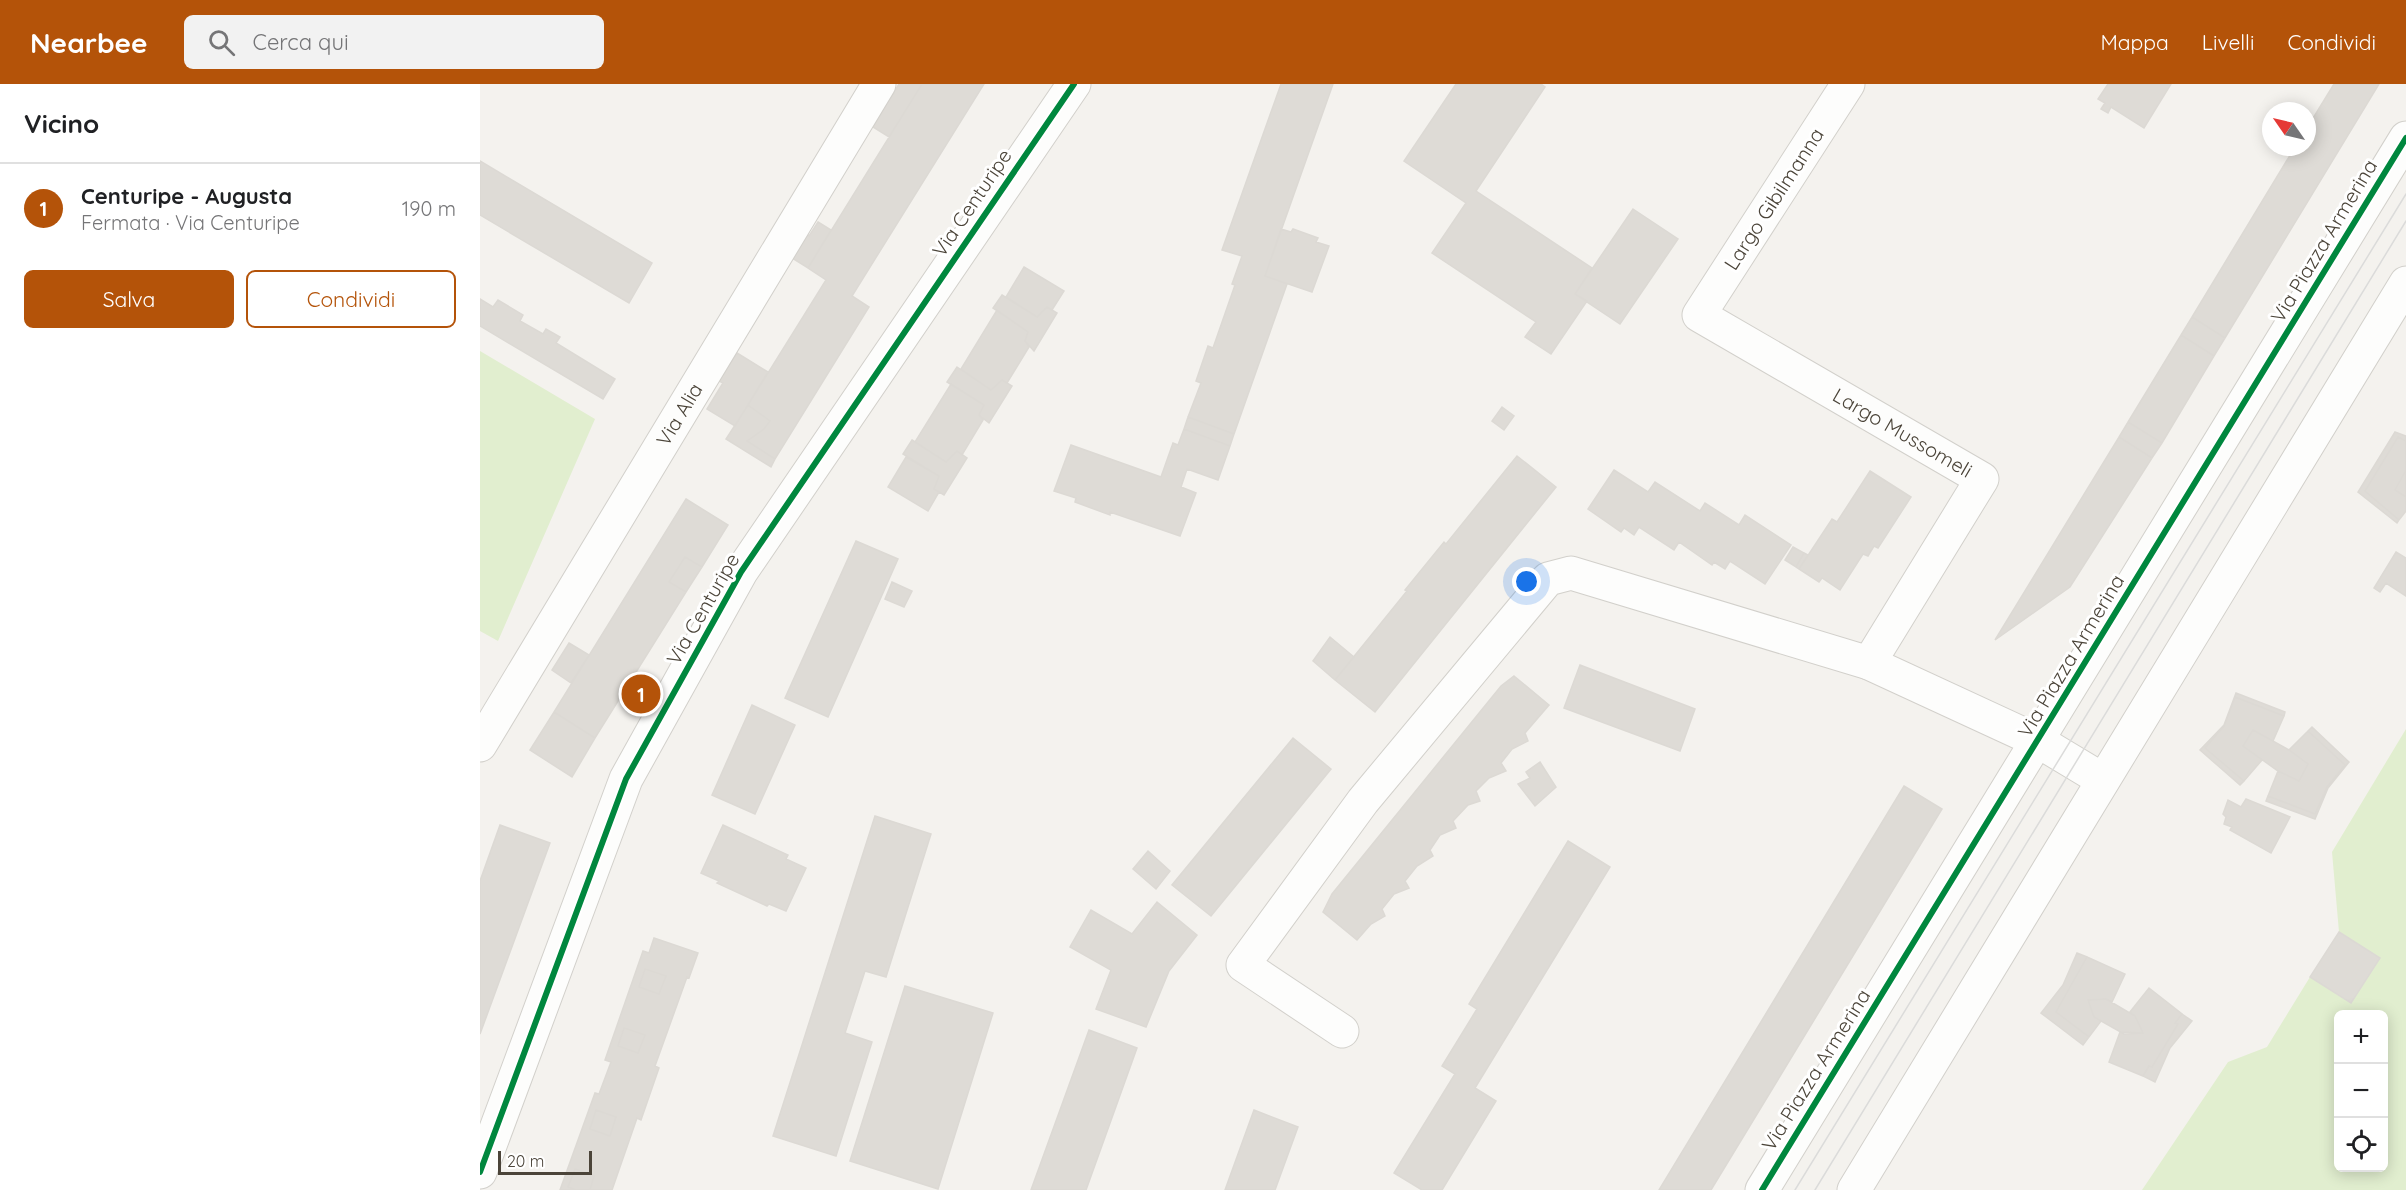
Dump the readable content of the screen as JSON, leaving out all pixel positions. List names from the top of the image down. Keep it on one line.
{"streets":{"street":["Largo Gibilmanna","Via Centuripe","Via Piazza Armerina","Via Alia","Largo Mussomeli"]},"crossings":[["Largo Gibilmanna","Largo Mussomeli"]],"scale_bar":"20 m","north":"top left","page":{"header":"Nearbee","search":"Cerca qui","nav":["Mappa","Livelli","Condividi"],"heading":"Vicino","list":[{"mark":"1","name":"Centuripe - Augusta","note":"Fermata · Via Centuripe","value":"190 m"}],"buttons":["Salva","Condividi"],"pins":"1","map_buttons":["+","−"],"scale":"20 m"}}
